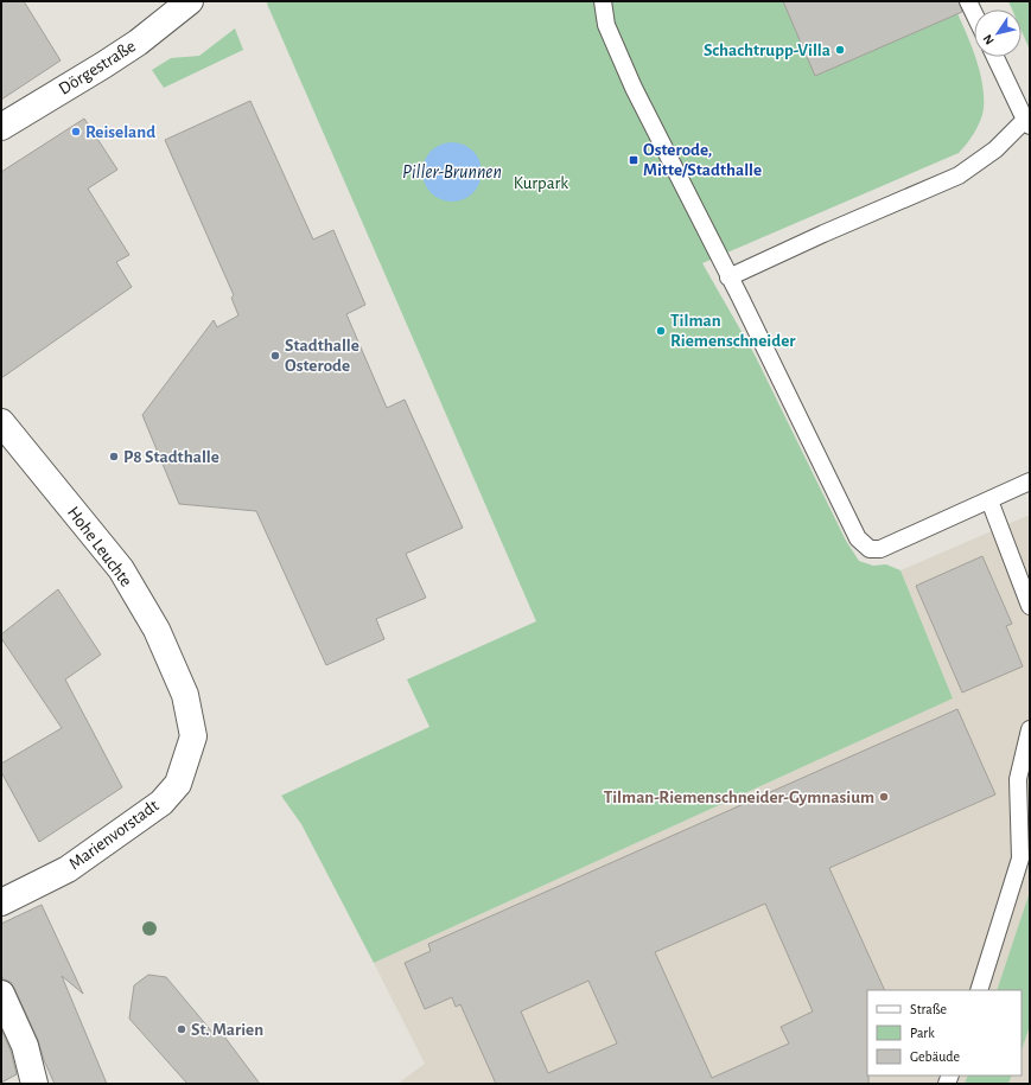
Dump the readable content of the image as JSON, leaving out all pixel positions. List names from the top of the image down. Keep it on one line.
{"streets":{"street":["Dörgestraße","Hohe Leuchte","Marienvorstadt"]},"crossings":[["Hohe Leuchte","Marienvorstadt"]],"water":["Piller-Brunnen"],"parks":["Kurpark"],"places":{"other":["Schachtrupp-Villa","Reiseland","Tilman Riemenschneider","Stadthalle Osterode","P8 Stadthalle","Tilman-Riemenschneider-Gymnasium","St. Marien"],"transit":["Osterode, Mitte/Stadthalle"]},"legend":["Straße","Park","Gebäude"],"north":"bottom left"}
